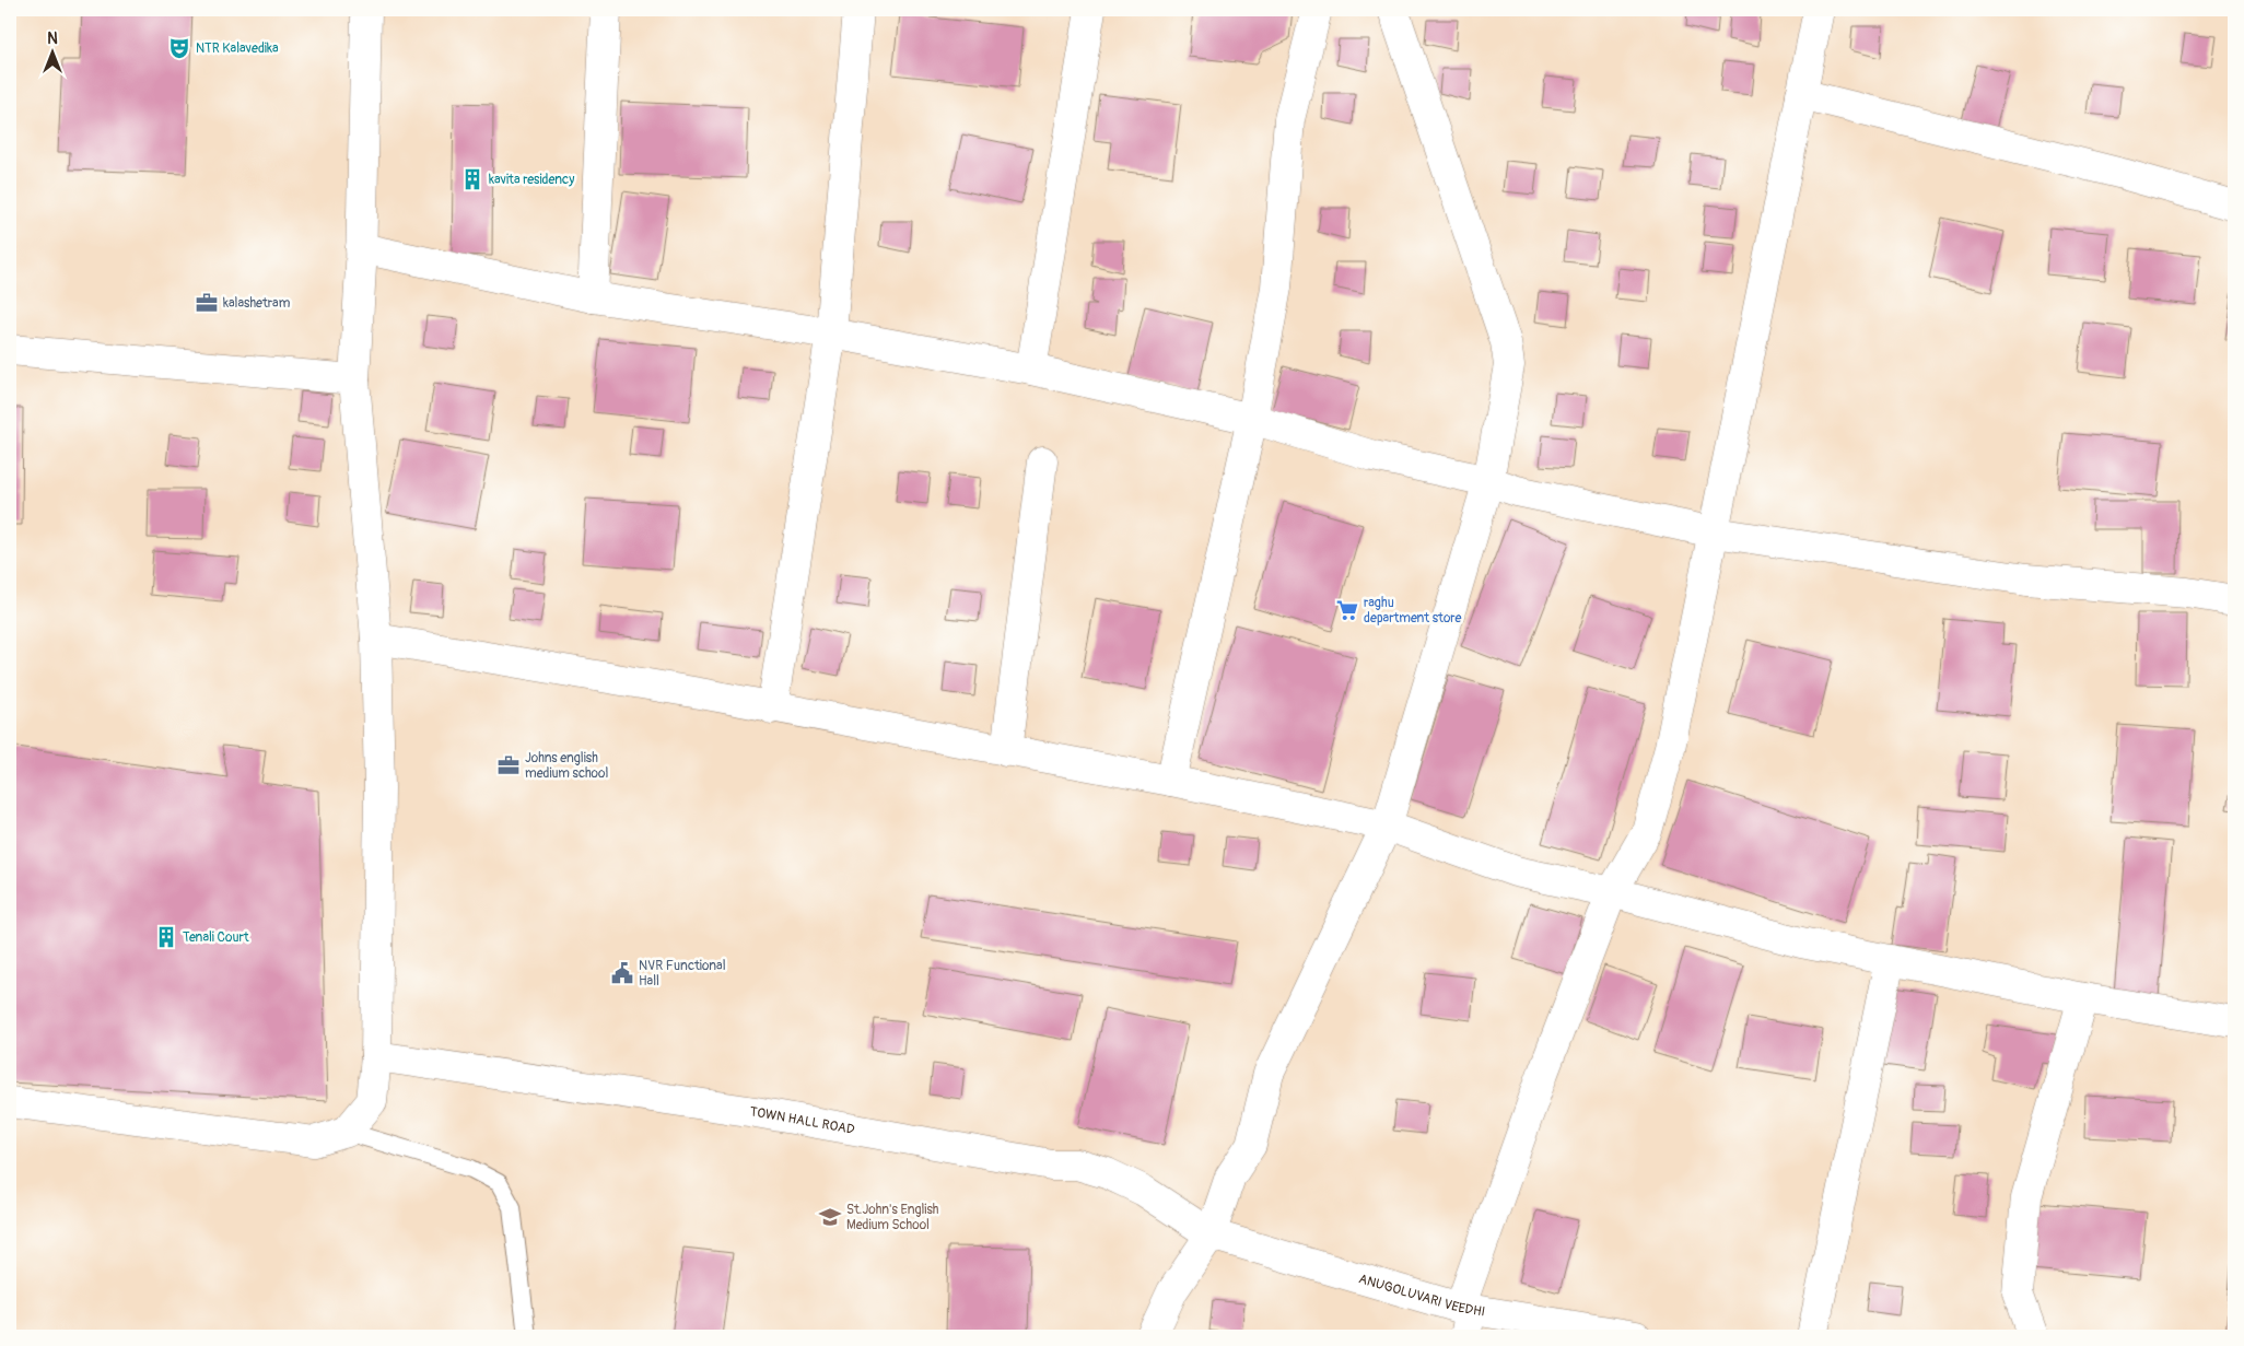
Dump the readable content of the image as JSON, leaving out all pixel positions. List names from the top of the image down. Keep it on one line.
{"streets":{"street":["TOWN HALL ROAD","ANUGOLUVARI VEEDHI"]},"crossings":[["TOWN HALL ROAD","ANUGOLUVARI VEEDHI"]],"places":{"theatre":["NTR Kalavedika"],"building":["kavita residency","Tenali Court"],"office":["kalashetram","Johns english medium school"],"supermarket":["raghu department store"],"public building":["NVR Functional Hall"],"school or university":["St.John's English Medium School"]},"north":"top"}
